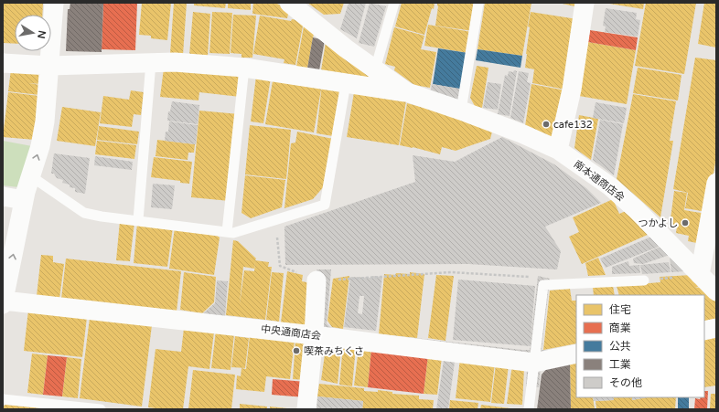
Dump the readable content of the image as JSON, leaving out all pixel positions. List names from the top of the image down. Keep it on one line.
{"streets":{"street":["南本通商店会","中央通商店会"]},"places":["cafe132","つかよし","喫茶みちくさ"],"legend":["住宅","商業","公共","工業","その他"],"north":"right"}
